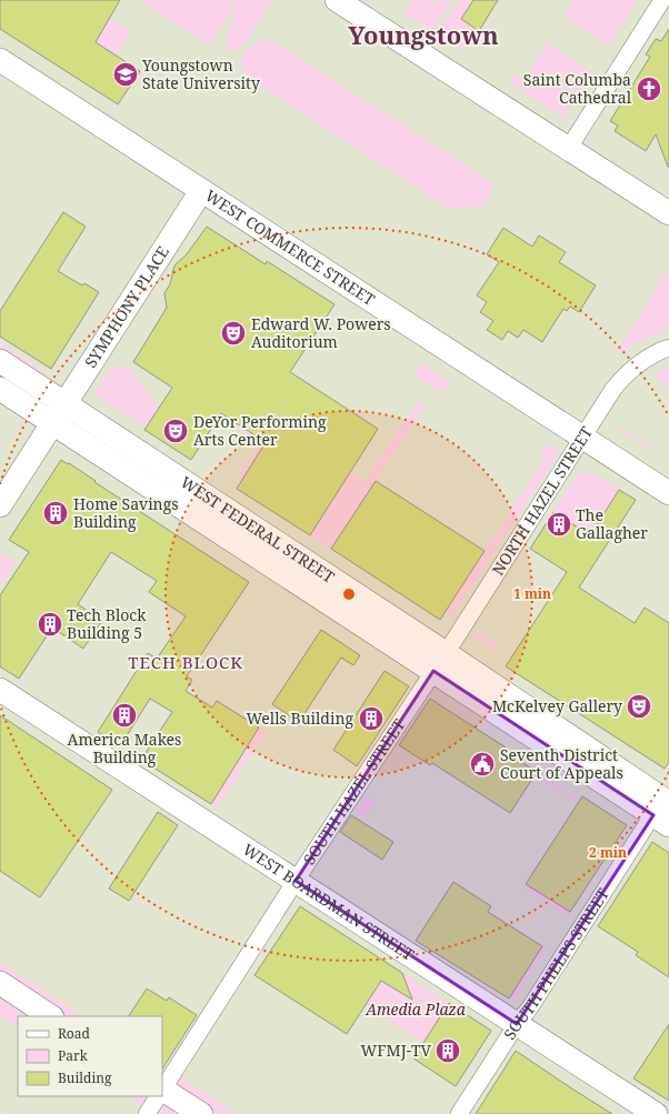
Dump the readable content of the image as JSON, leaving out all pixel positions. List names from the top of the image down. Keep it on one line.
{"streets":{"street":["WEST COMMERCE STREET","SYMPHONY PLACE","NORTH HAZEL STREET","WEST FEDERAL STREET","SOUTH HAZEL STREET","WEST BOARDMAN STREET","SOUTH PHELPS STREET"]},"crossings":[["WEST COMMERCE STREET","SYMPHONY PLACE"],["WEST COMMERCE STREET","NORTH HAZEL STREET"],["SYMPHONY PLACE","WEST FEDERAL STREET"],["NORTH HAZEL STREET","WEST FEDERAL STREET"],["NORTH HAZEL STREET","SOUTH HAZEL STREET"],["WEST FEDERAL STREET","SOUTH HAZEL STREET"],["WEST FEDERAL STREET","SOUTH PHELPS STREET"],["SOUTH HAZEL STREET","WEST BOARDMAN STREET"],["WEST BOARDMAN STREET","SOUTH PHELPS STREET"]],"districts":["Youngstown","TECH BLOCK"],"parks":["Amedia Plaza"],"places":{"school or university":["Youngstown State University"],"church":["Saint Columba Cathedral"],"theatre":["Edward W. Powers Auditorium","DeYor Performing Arts Center","McKelvey Gallery"],"building":["Home Savings Building","The Gallagher","Tech Block Building 5","America Makes Building","Wells Building","WFMJ-TV"],"public building":["Seventh District Court of Appeals"]},"legend":["Road","Park","Building"],"rings":["1 min","2 min"]}
